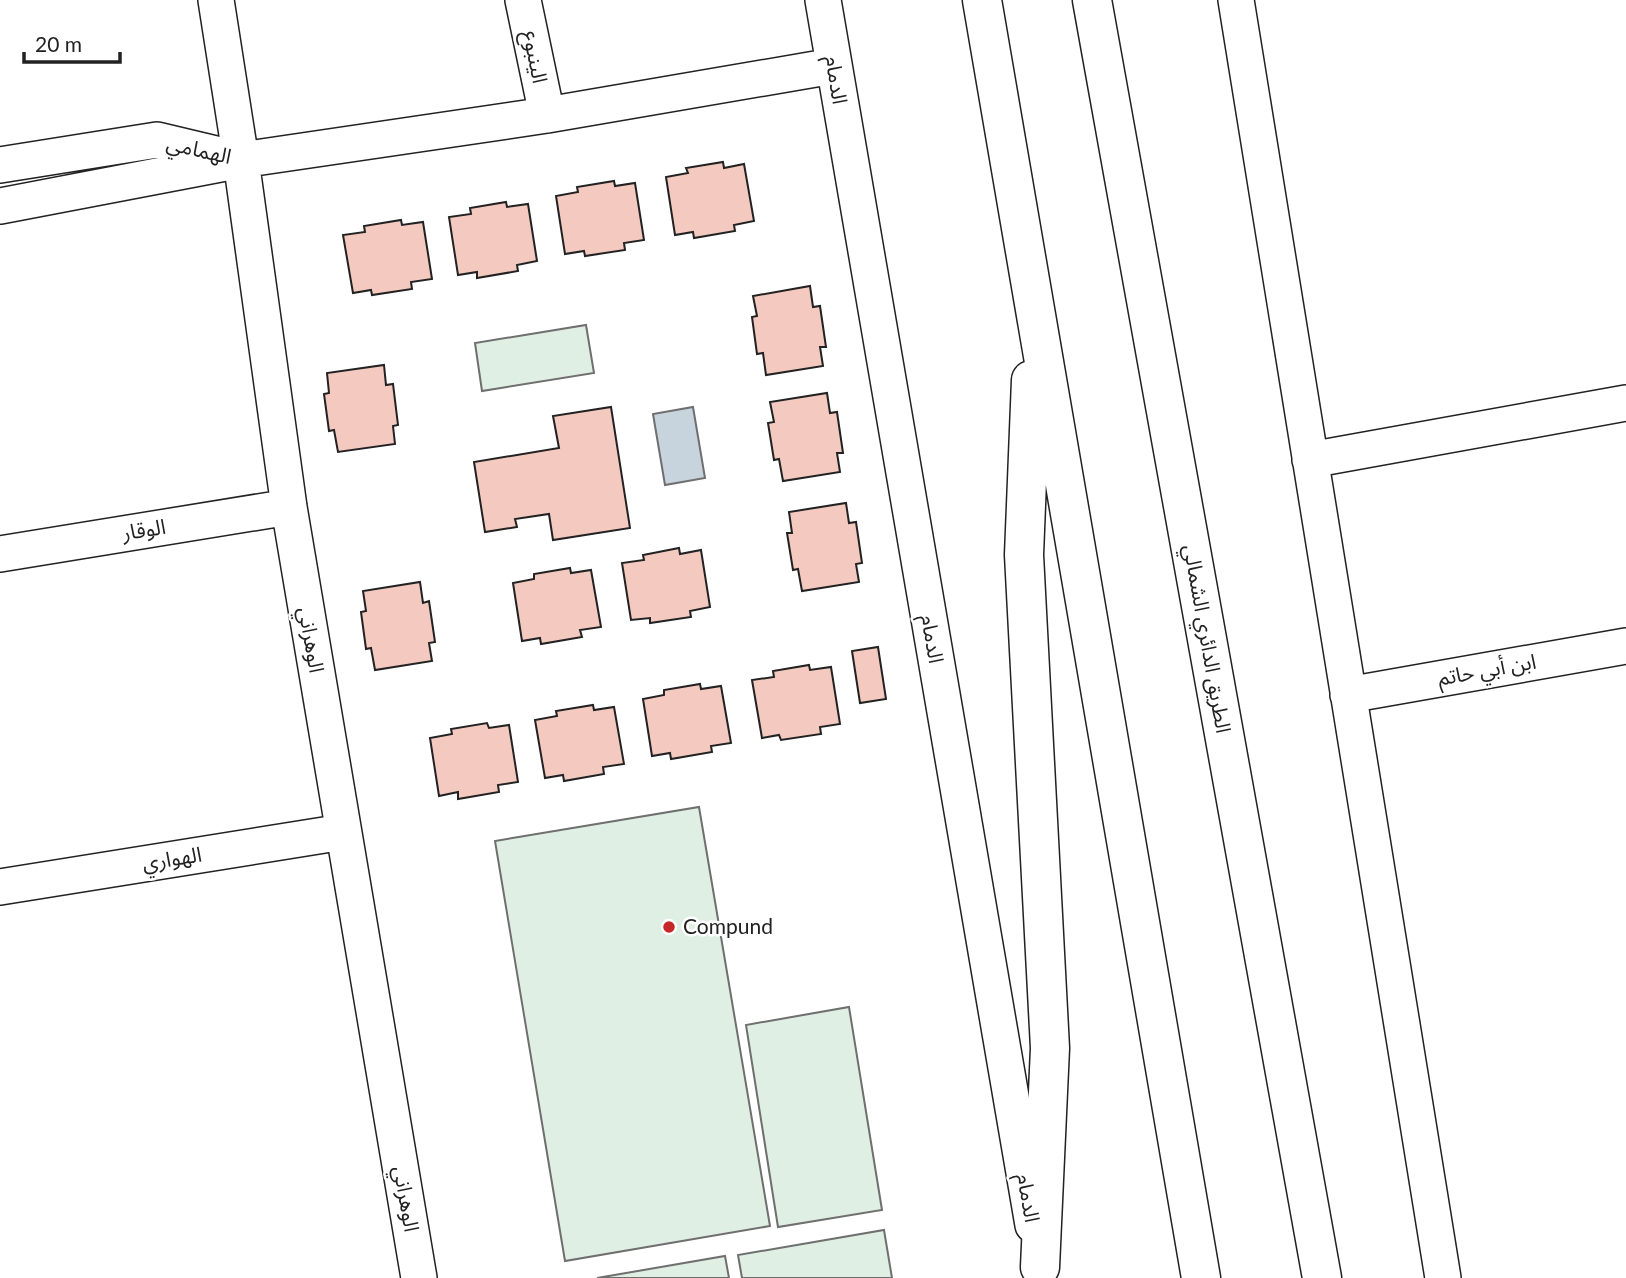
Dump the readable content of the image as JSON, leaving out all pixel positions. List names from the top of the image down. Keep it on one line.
{"streets":{"highway":["الطريق الدائري الشمالي"],"street":["الينبوع","الدمام","الهمامي","الوقار","الوهراني","ابن أبي حاتم","الهواري"]},"crossings":[["الهمامي","الوهراني"],["الوقار","الوهراني"],["الوهراني","الهواري"]],"places":["Compund"],"scale_bar":"20 m"}
